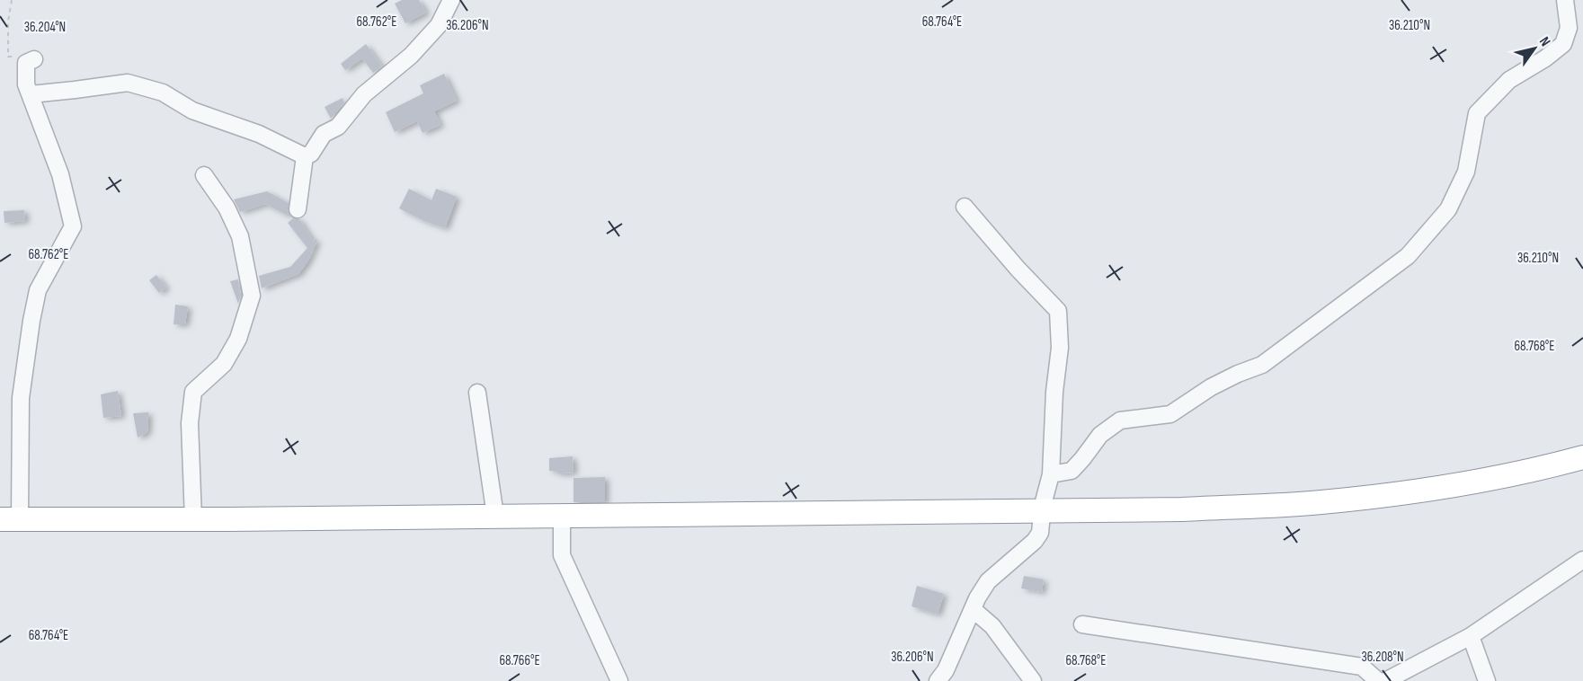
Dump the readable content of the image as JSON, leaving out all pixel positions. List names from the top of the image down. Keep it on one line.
{"north":"top right","coordinates":["68.762°E","68.764°E","36.210°N","36.206°N","36.204°N","68.768°E","36.208°N","68.766°E"]}
